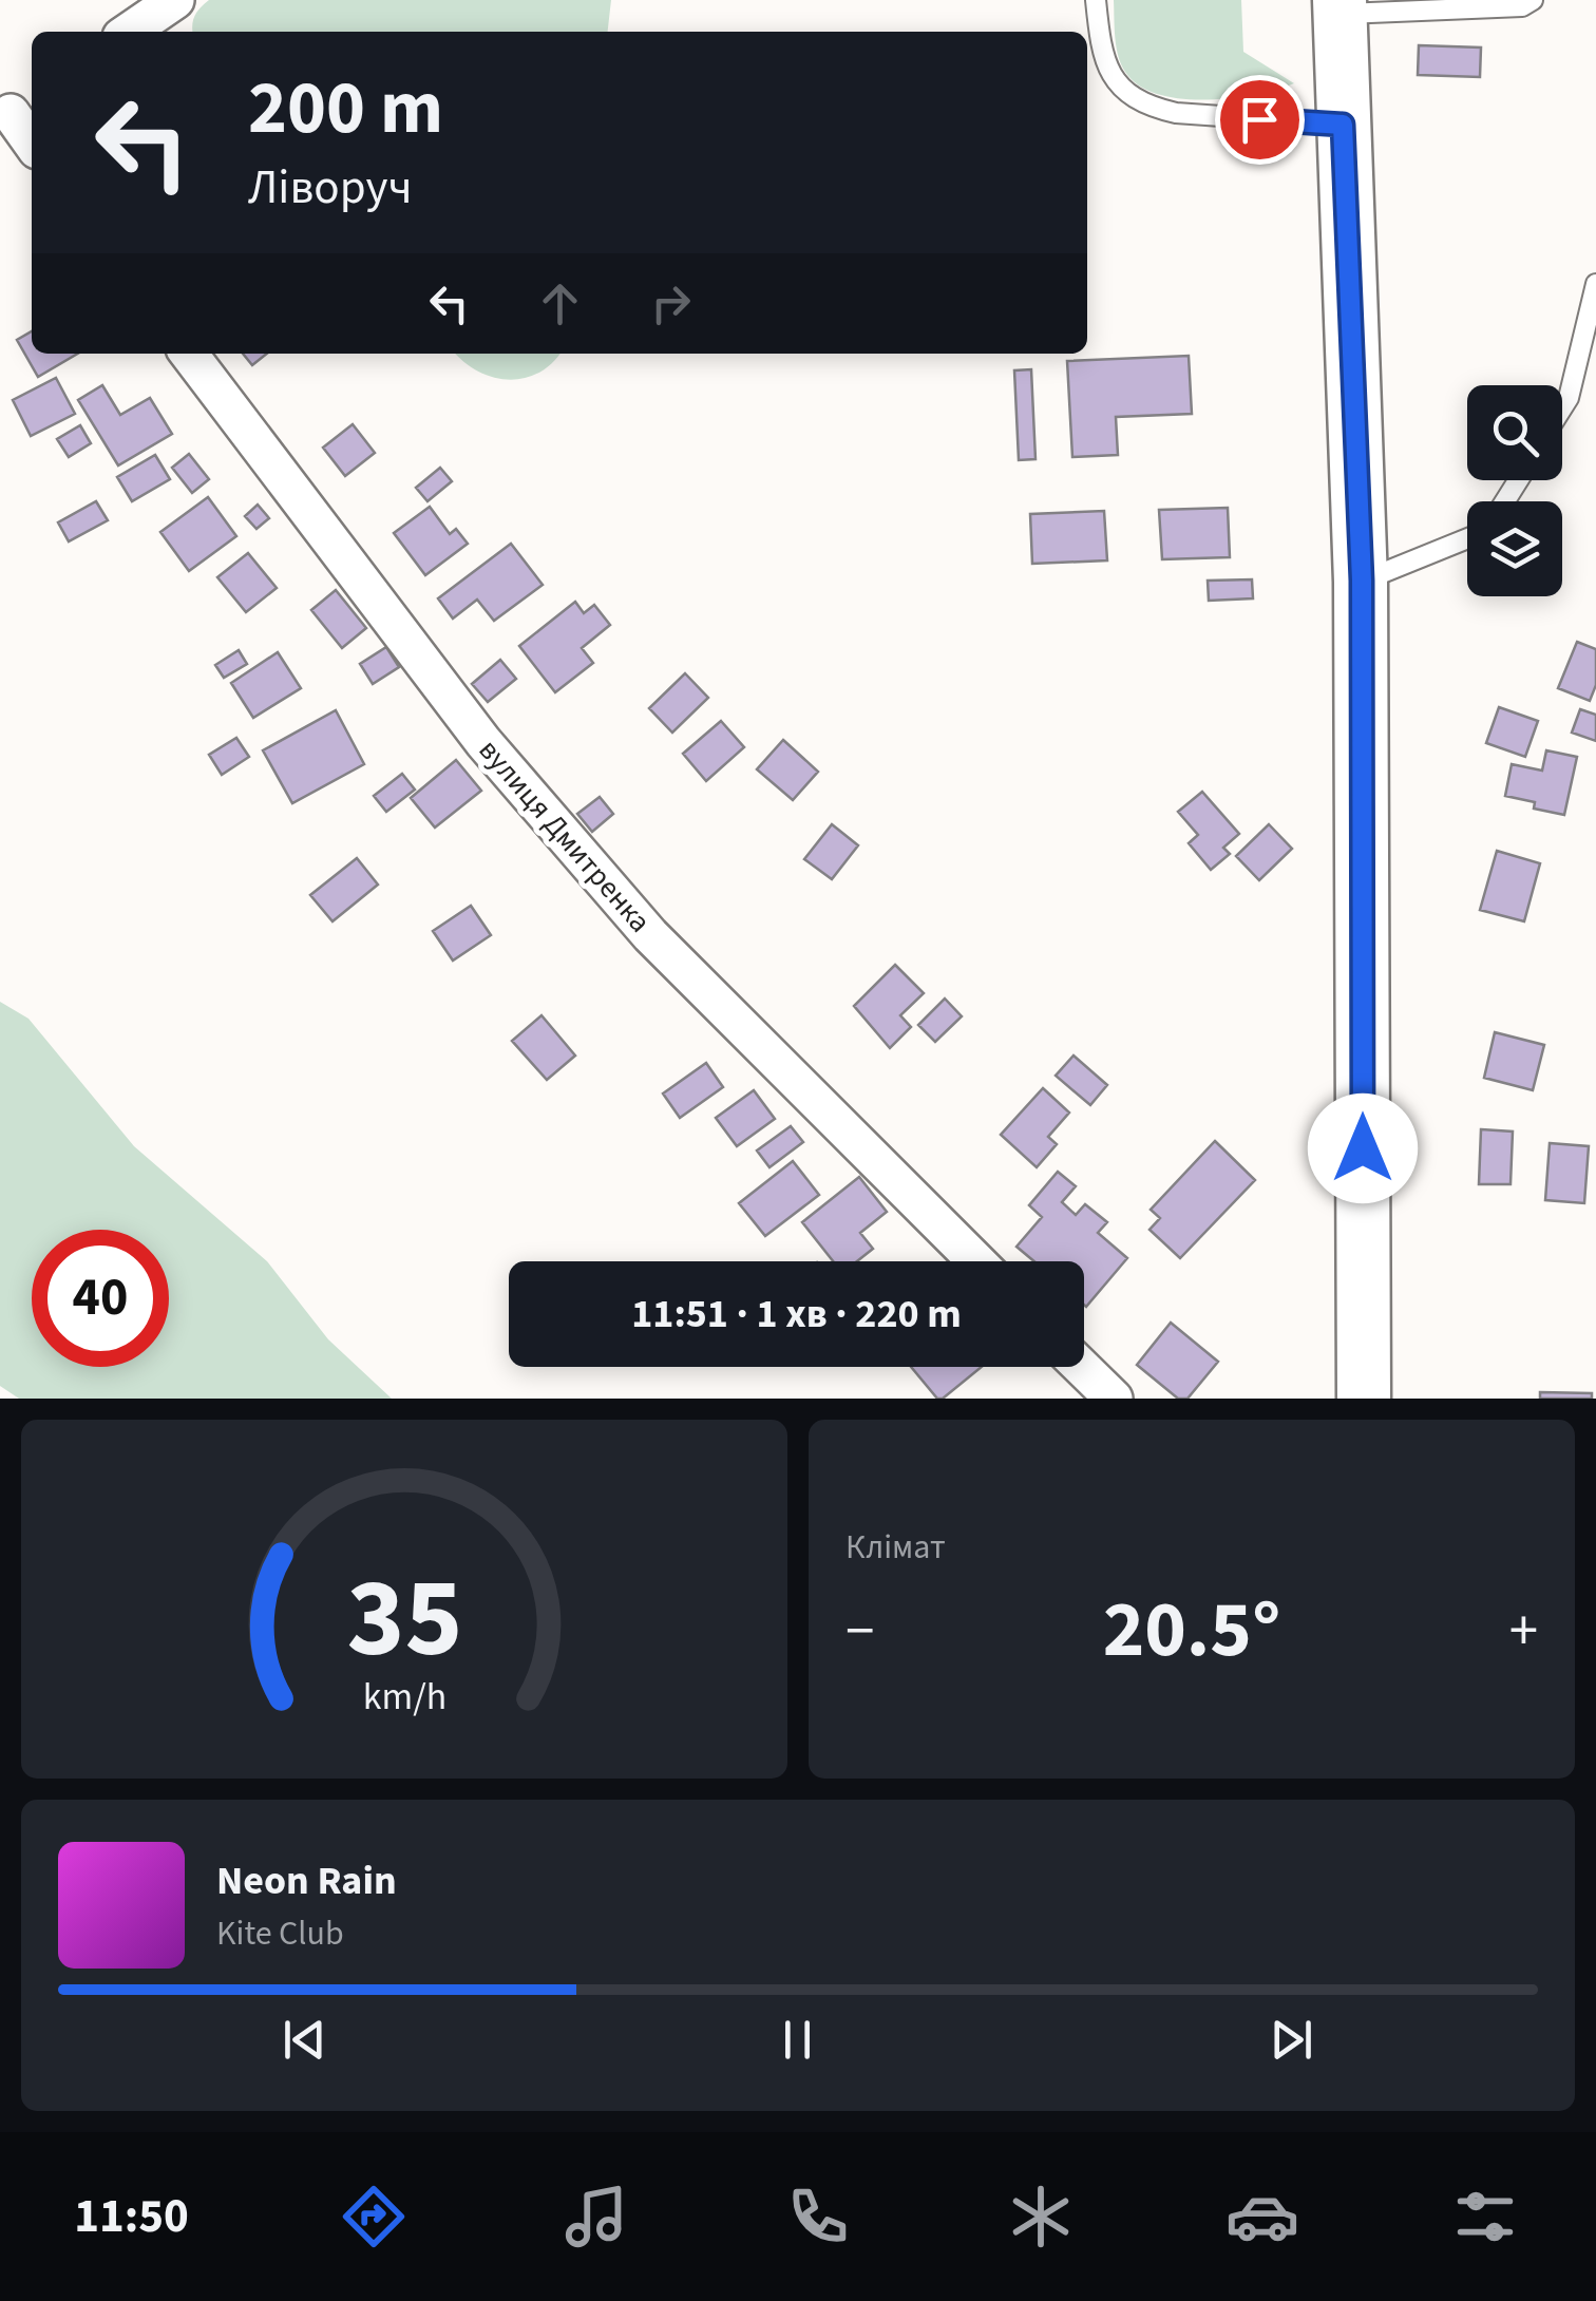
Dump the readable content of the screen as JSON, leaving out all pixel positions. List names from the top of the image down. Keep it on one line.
{"streets":{"street":["вулиця Дмитренка"]},"page":{"turn":["200 m","Ліворуч"],"limit":"40","trip":"11:51 · 1 хв · 220 m","tile":"Клімат","heat":["−","20.5°","+"],"song":["Neon Rain","Kite Club"],"tabs":"11:50","gauge":["35","km/h"]}}
